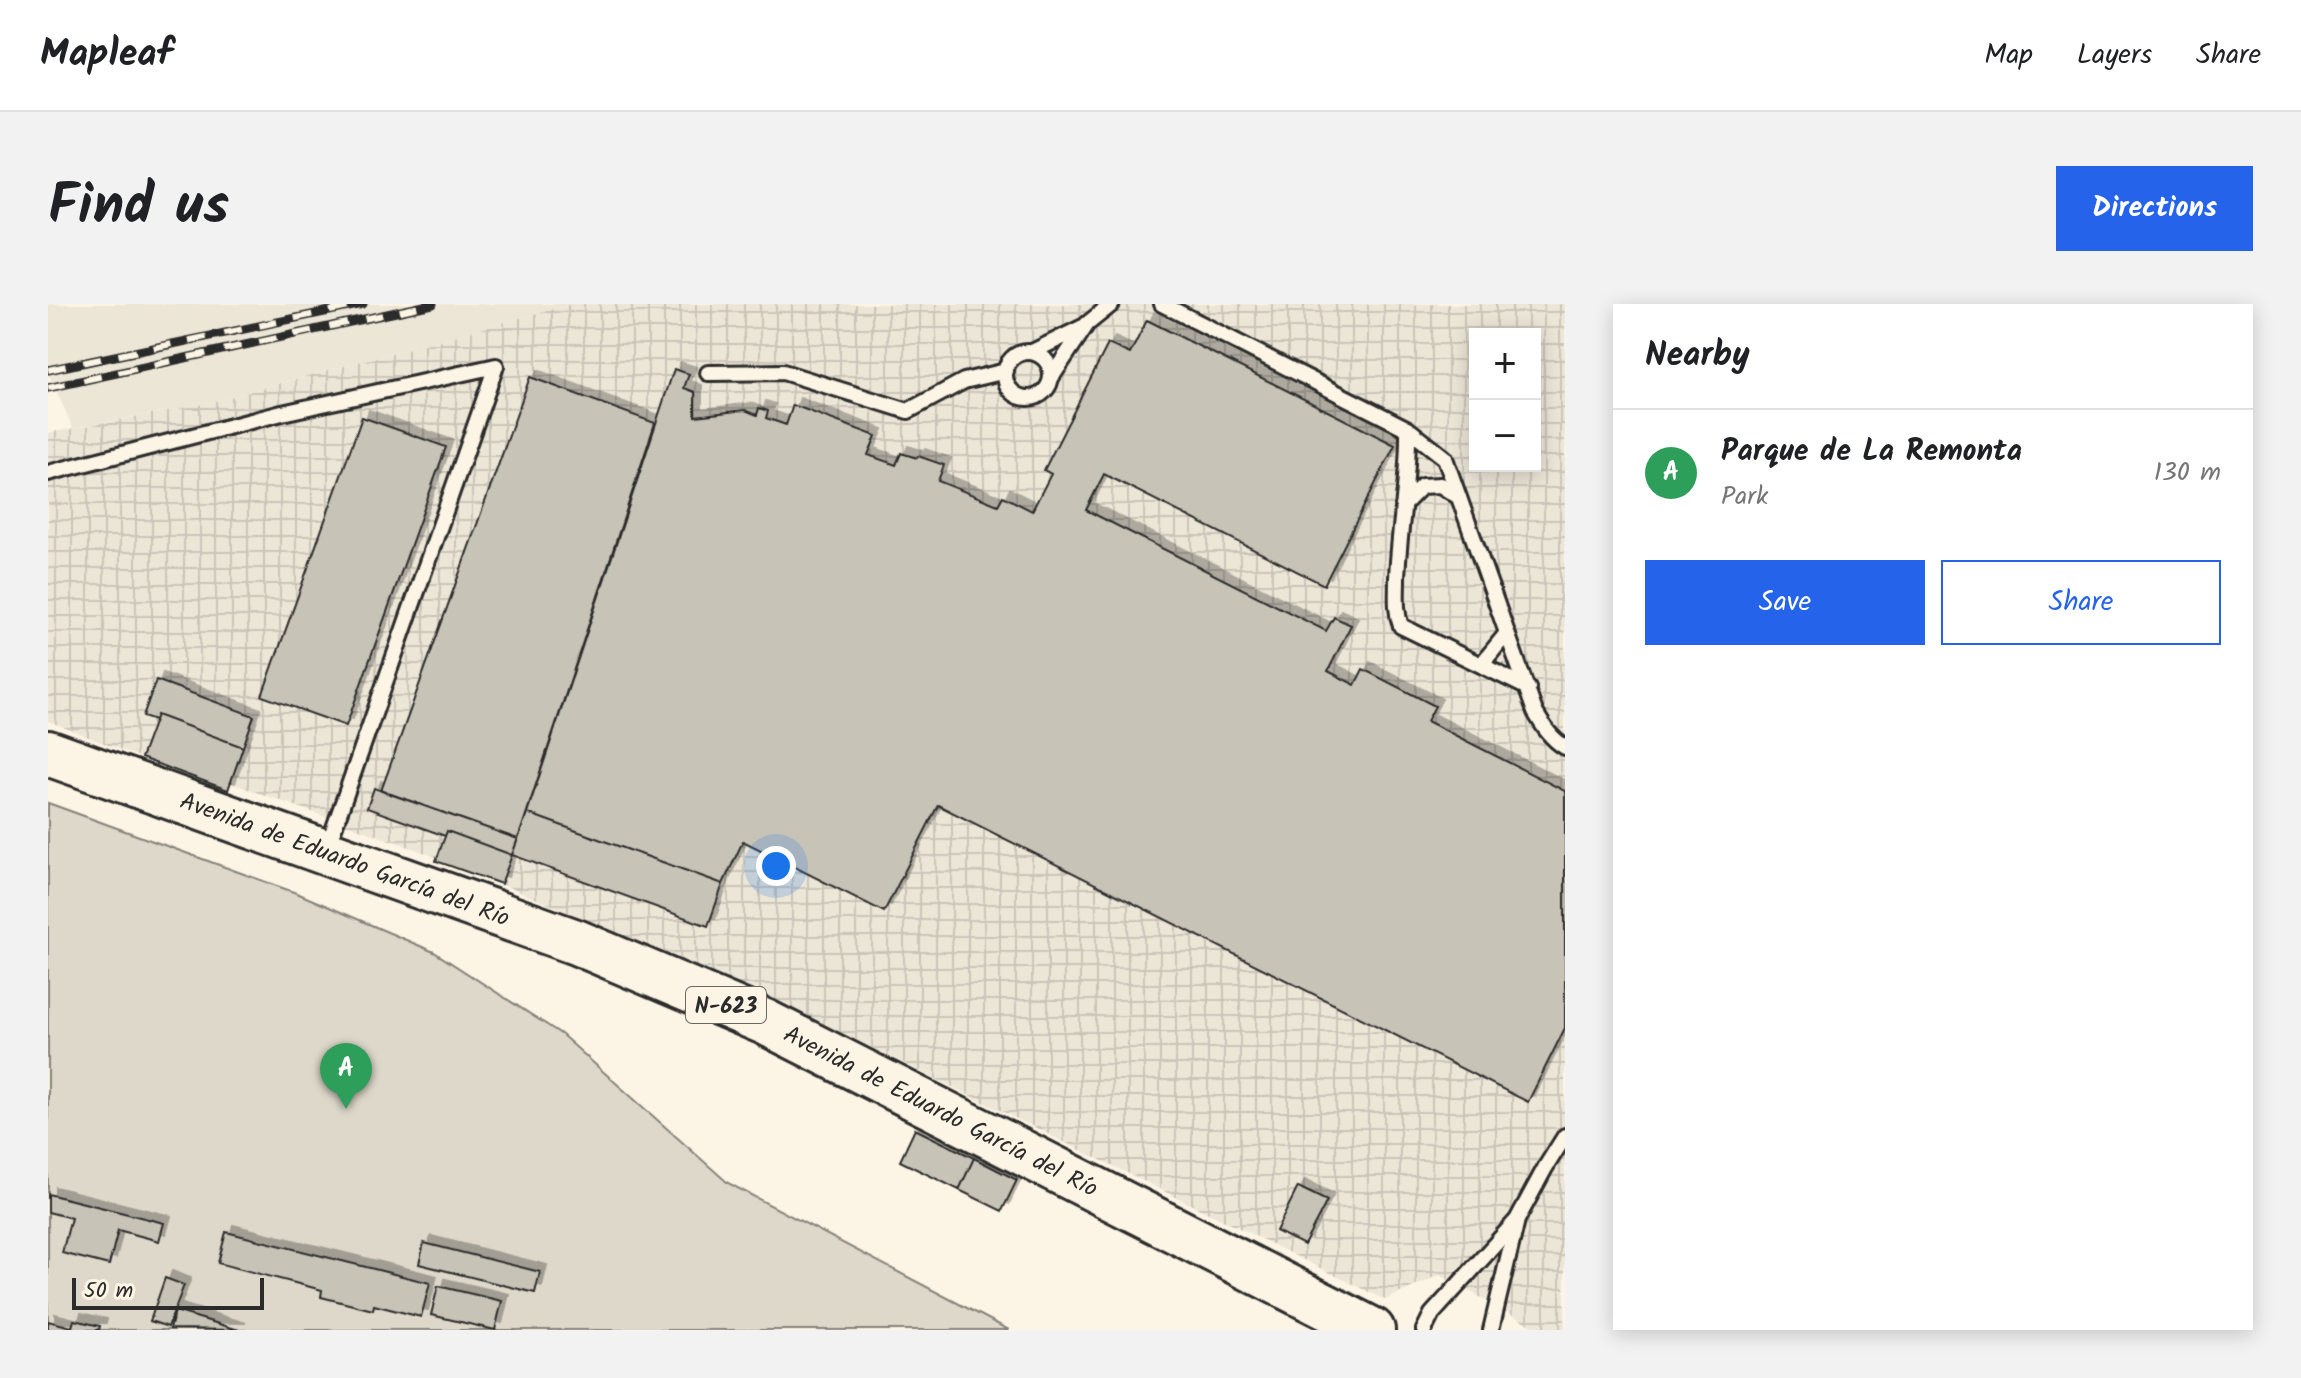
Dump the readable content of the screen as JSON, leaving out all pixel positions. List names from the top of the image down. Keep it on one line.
{"streets":{"highway":["Avenida de Eduardo García del Río","N-623"]},"scale_bar":"50 m","page":{"header":"Mapleaf","nav":["Map","Layers","Share"],"title":"Find us","buttons":["Directions",["Save","Share"]],"heading":"Nearby","map_buttons":["+","−"],"list":[{"mark":"A","name":"Parque de La Remonta","note":"Park","value":"130 m"}],"pins":"A","scale":"50 m"}}
